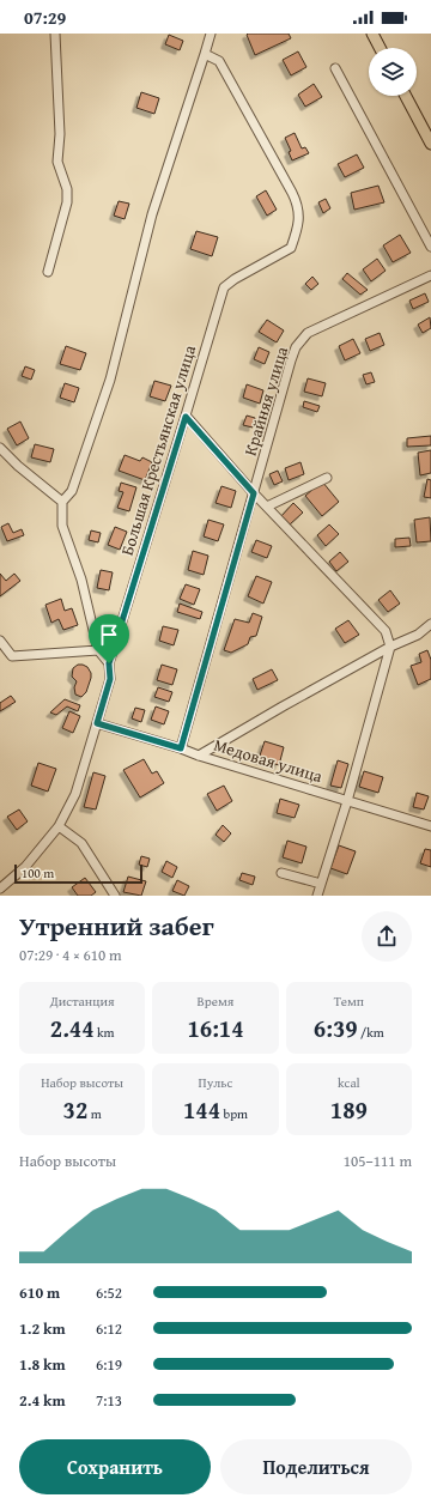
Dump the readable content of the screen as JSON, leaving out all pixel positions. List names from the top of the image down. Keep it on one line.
{"streets":{"street":["Крайняя улица","Большая Крестьянская улица","Медовая улица"]},"crossings":[["Крайняя улица","Медовая улица"],["Большая Крестьянская улица","Медовая улица"]],"scale_bar":"100 m","page":{"status":"07:29","scale":"100 m","heading":["Утренний забег","07:29 · 4 × 610 m"],"stats":[["Дистанция","2.44 km"],["Время","16:14"],["Темп","6:39 /km"],["Набор высоты","32 m"],["Пульс","144 bpm"],["kcal","189"]],"chart":["Набор высоты","105–111 m"],"list":[{"name":"610 m","note":"6:52"},{"name":"1.2 km","note":"6:12"},{"name":"1.8 km","note":"6:19"},{"name":"2.4 km","note":"7:13"}],"buttons":["Сохранить","Поделиться"]}}
